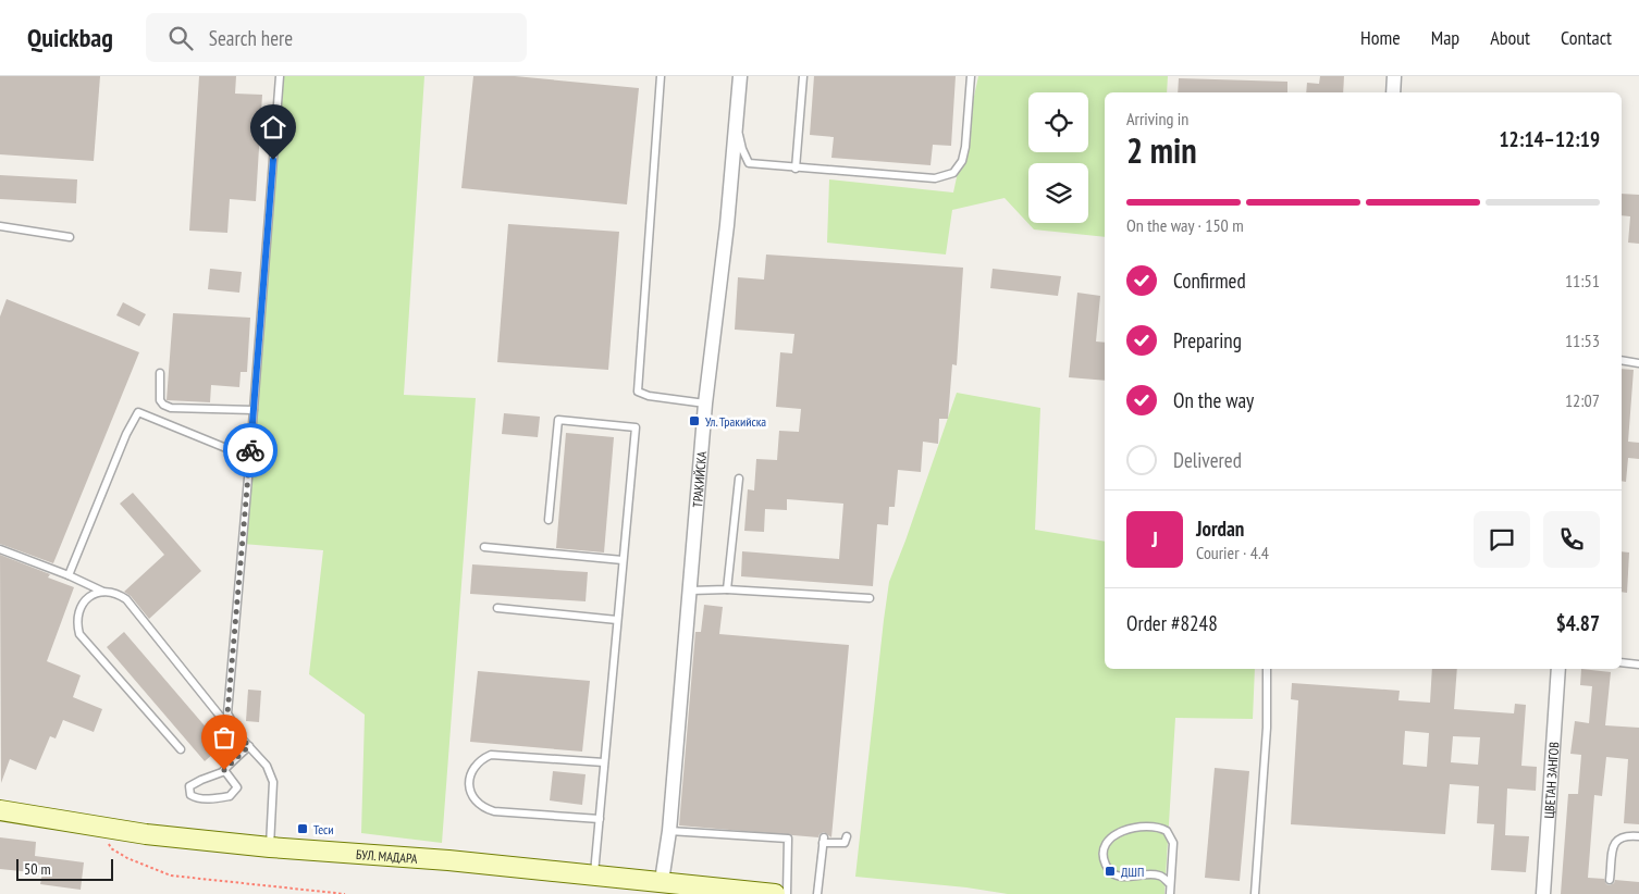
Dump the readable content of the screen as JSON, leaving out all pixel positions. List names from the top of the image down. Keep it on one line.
{"streets":{"main road":["БУЛ. МАДАРА"],"street":["ТРАКИЙСКА","ЦВЕТАН ЗАНГОВ"]},"crossings":[["ТРАКИЙСКА","БУЛ. МАДАРА"]],"places":{"transit":["Ул. Тракийска","Теси","ДШП"]},"scale_bar":"50 m","page":{"header":"Quickbag","search":"Search here","nav":["Home","Map","About","Contact"],"heading":["2 min","Arriving in","12:14–12:19"],"panel":["Jordan","Courier · 4.4","Order #8248","$4.87"],"bar":"On the way · 150 m","list":[["Confirmed","11:51"],["Preparing","11:53"],["On the way","12:07"],"Delivered"],"round":"J","scale":"50 m"}}
